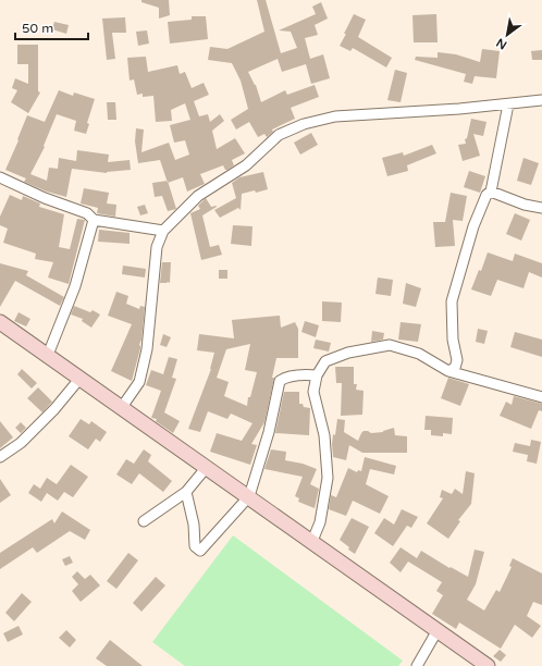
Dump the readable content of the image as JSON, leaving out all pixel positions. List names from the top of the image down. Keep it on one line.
{"scale_bar":"50 m","north":"bottom left"}
